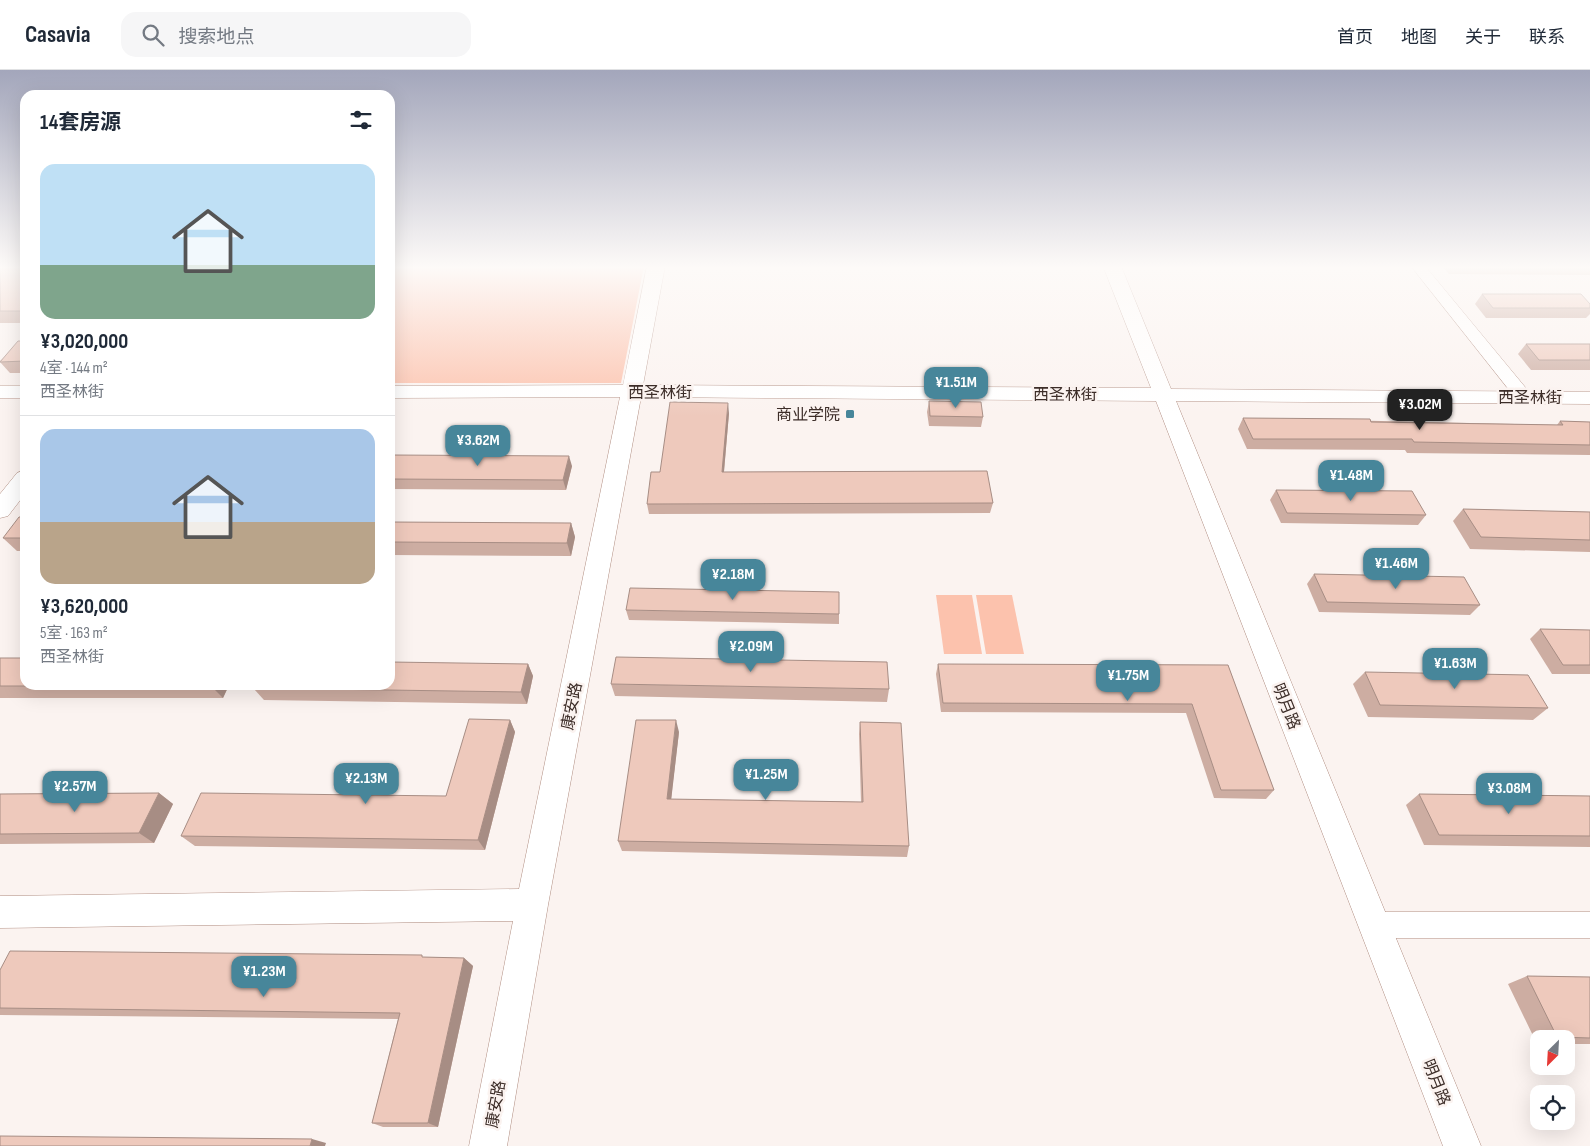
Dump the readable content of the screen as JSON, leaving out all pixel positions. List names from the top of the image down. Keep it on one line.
{"streets":{"street":["西圣林街","康安路","明月路"]},"crossings":[["西圣林街","康安路"],["西圣林街","明月路"]],"places":{"transit":["商业学院"]},"north":"bottom left","page":{"header":"Casavia","search":"搜索地点","nav":["首页","地图","关于","联系"],"heading":"14套房源","list":[{"name":"¥3,020,000","note":"4室 · 144 m² · 西圣林街"},{"name":"¥3,620,000","note":"5室 · 163 m² · 西圣林街"}],"price":["¥1.51M","¥3.02M","¥3.62M","¥1.48M","¥1.46M","¥2.18M","¥2.09M","¥1.63M","¥1.75M","¥1.25M","¥2.13M","¥2.57M","¥3.08M","¥1.23M"]}}
